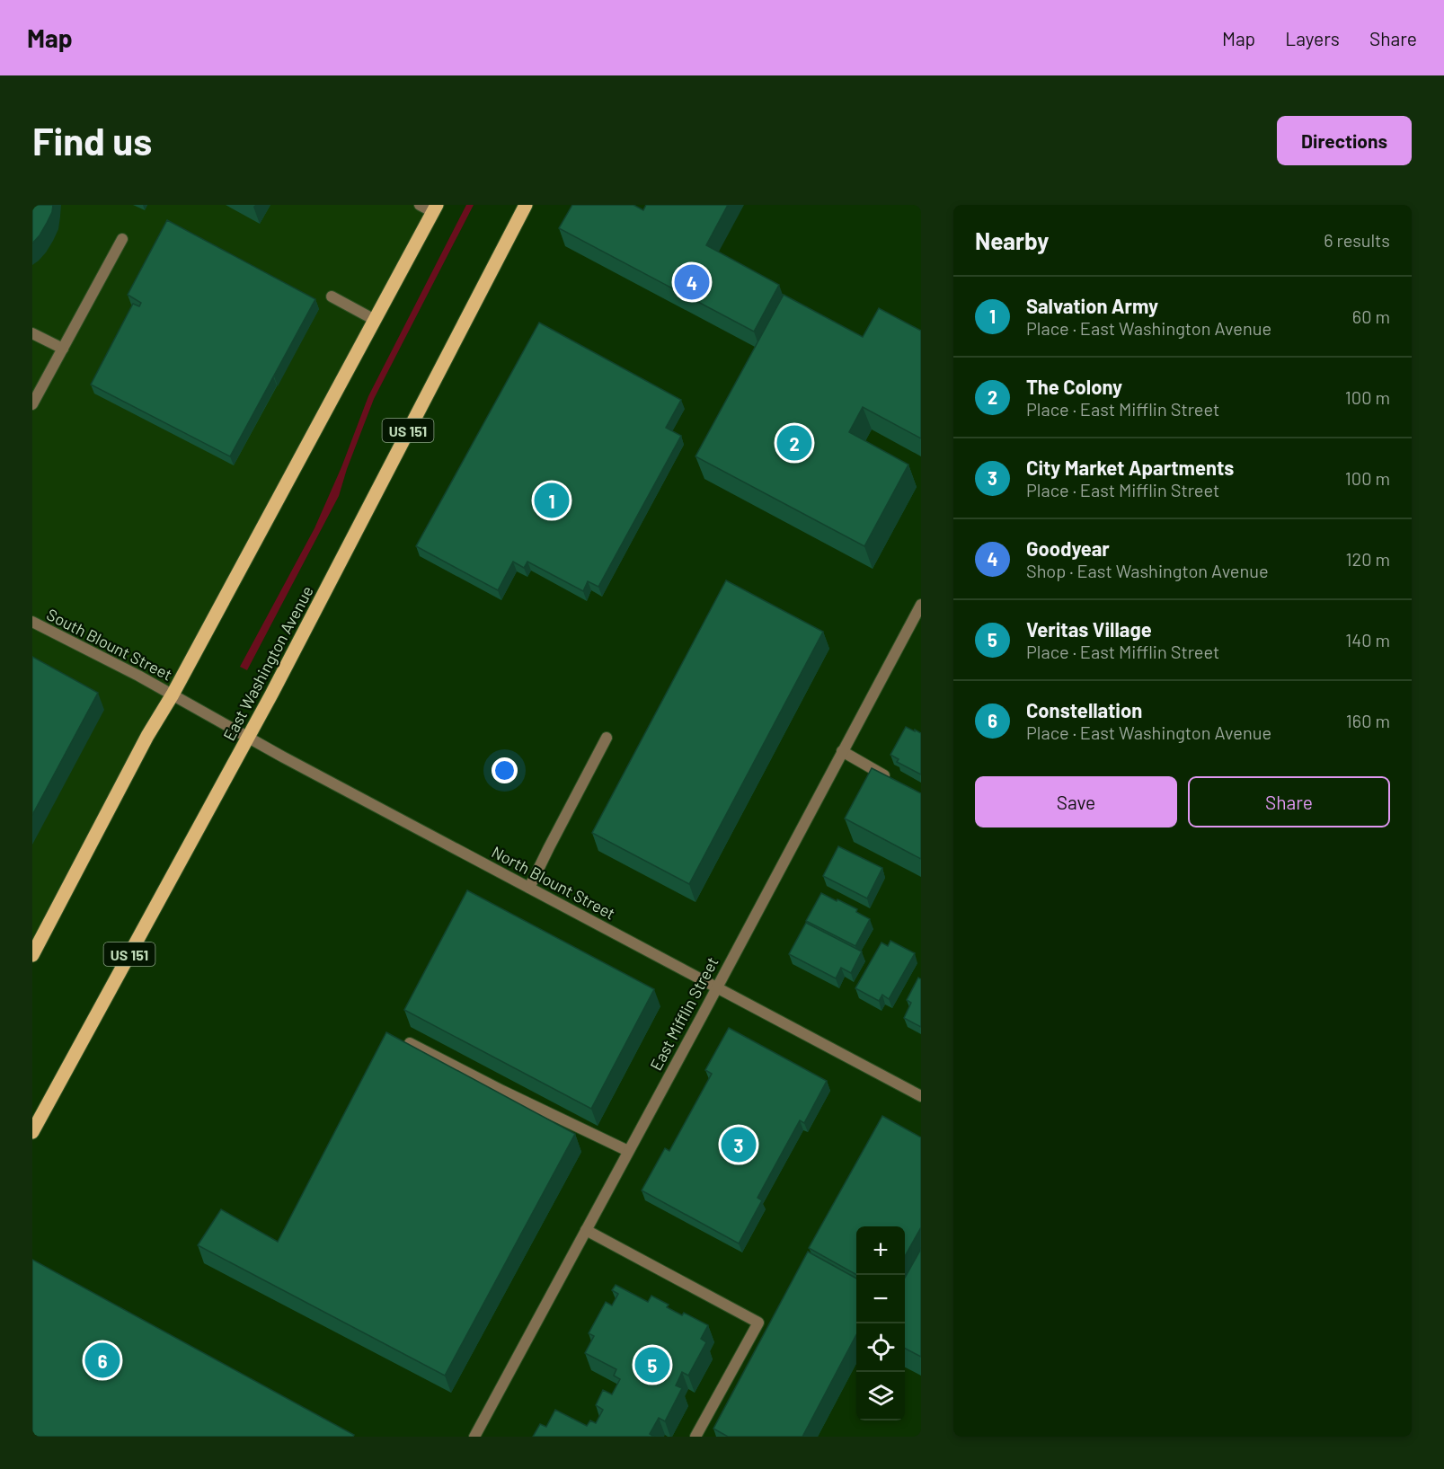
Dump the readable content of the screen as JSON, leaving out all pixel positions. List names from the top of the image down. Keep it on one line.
{"streets":{"main road":["US 151","East Washington Avenue"],"street":["South Blount Street","North Blount Street","East Mifflin Street"]},"crossings":[["South Blount Street","North Blount Street"],["East Washington Avenue","North Blount Street"],["North Blount Street","East Mifflin Street"]],"page":{"header":"Map","nav":["Map","Layers","Share"],"buttons":["Directions",["Save","Share"]],"title":"Find us","heading":["Nearby","6 results"],"pins":["4","2","1","3","6","5"],"list":[{"mark":"1","name":"Salvation Army","note":"Place · East Washington Avenue","value":"60 m"},{"mark":"2","name":"The Colony","note":"Place · East Mifflin Street","value":"100 m"},{"mark":"3","name":"City Market Apartments","note":"Place · East Mifflin Street","value":"100 m"},{"mark":"4","name":"Goodyear","note":"Shop · East Washington Avenue","value":"120 m"},{"mark":"5","name":"Veritas Village","note":"Place · East Mifflin Street","value":"140 m"},{"mark":"6","name":"Constellation","note":"Place · East Washington Avenue","value":"160 m"}],"map_buttons":["+","−"]}}
